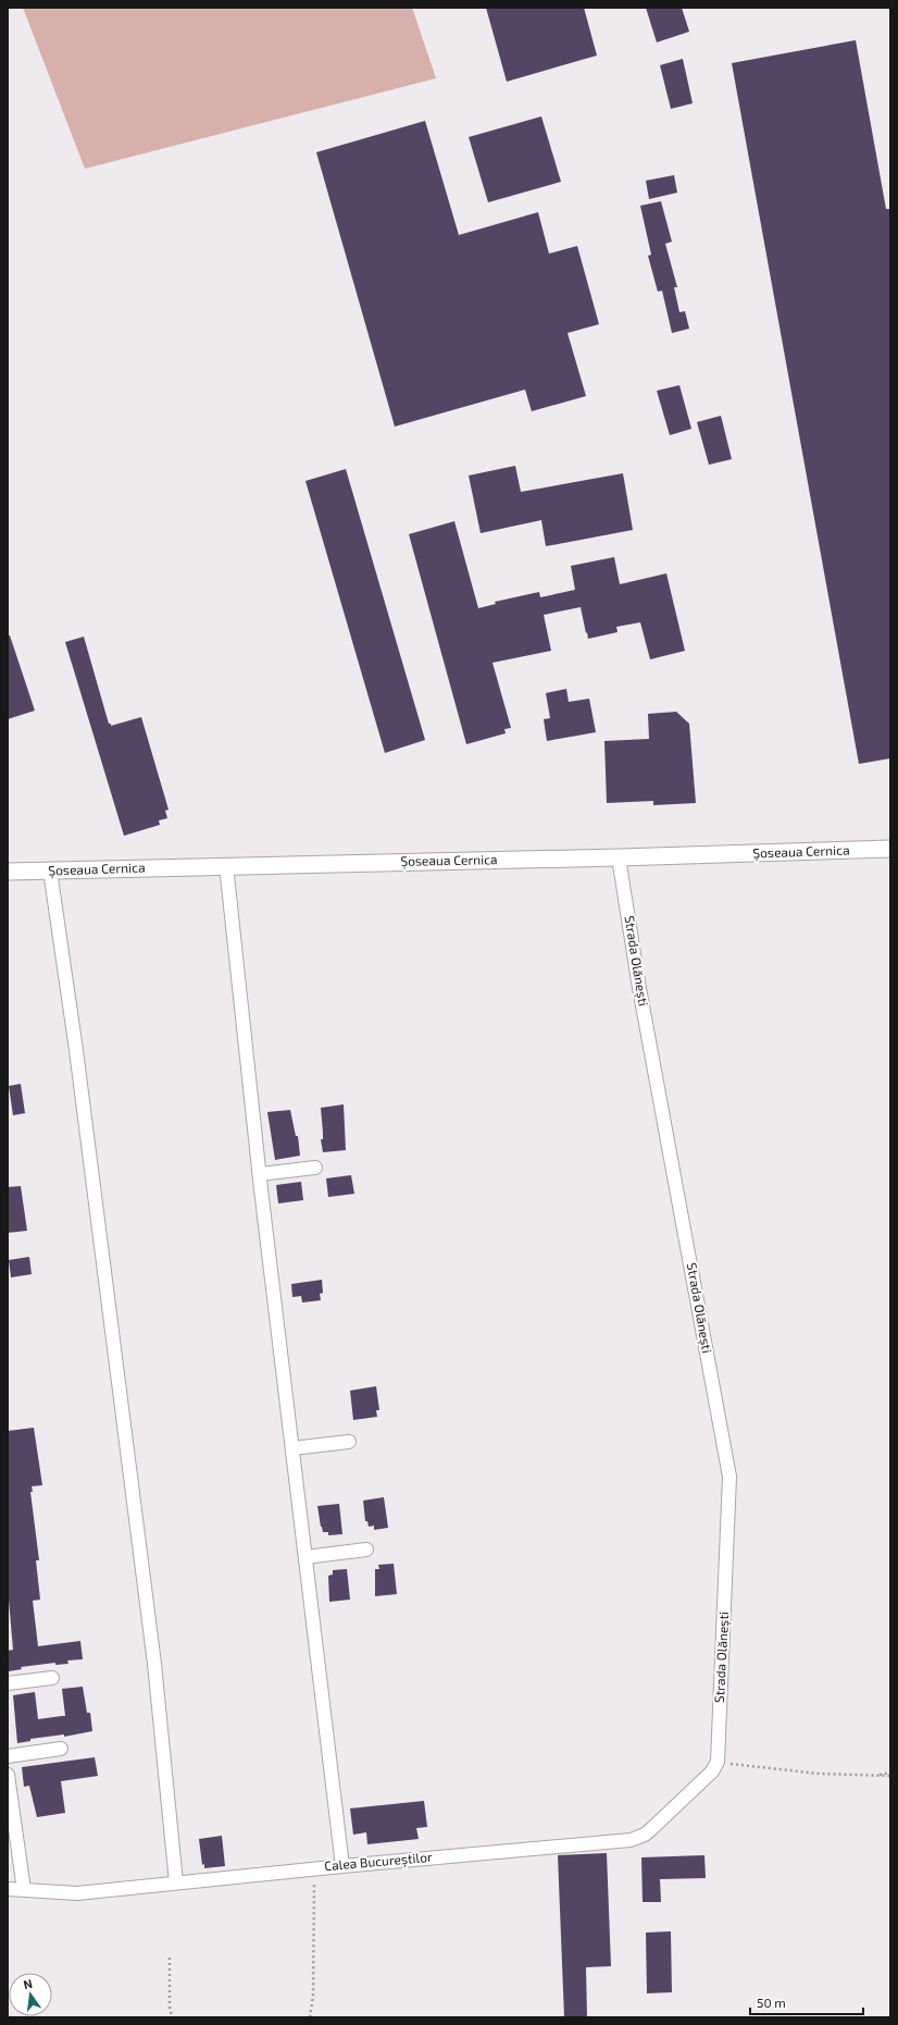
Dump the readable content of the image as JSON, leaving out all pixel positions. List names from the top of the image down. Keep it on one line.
{"streets":{"street":["Șoseaua Cernica","Strada Olănești","Calea Bucureștilor"]},"crossings":[["Șoseaua Cernica","Strada Olănești"],["Strada Olănești","Calea Bucureștilor"]],"scale_bar":"50 m","north":"top"}
